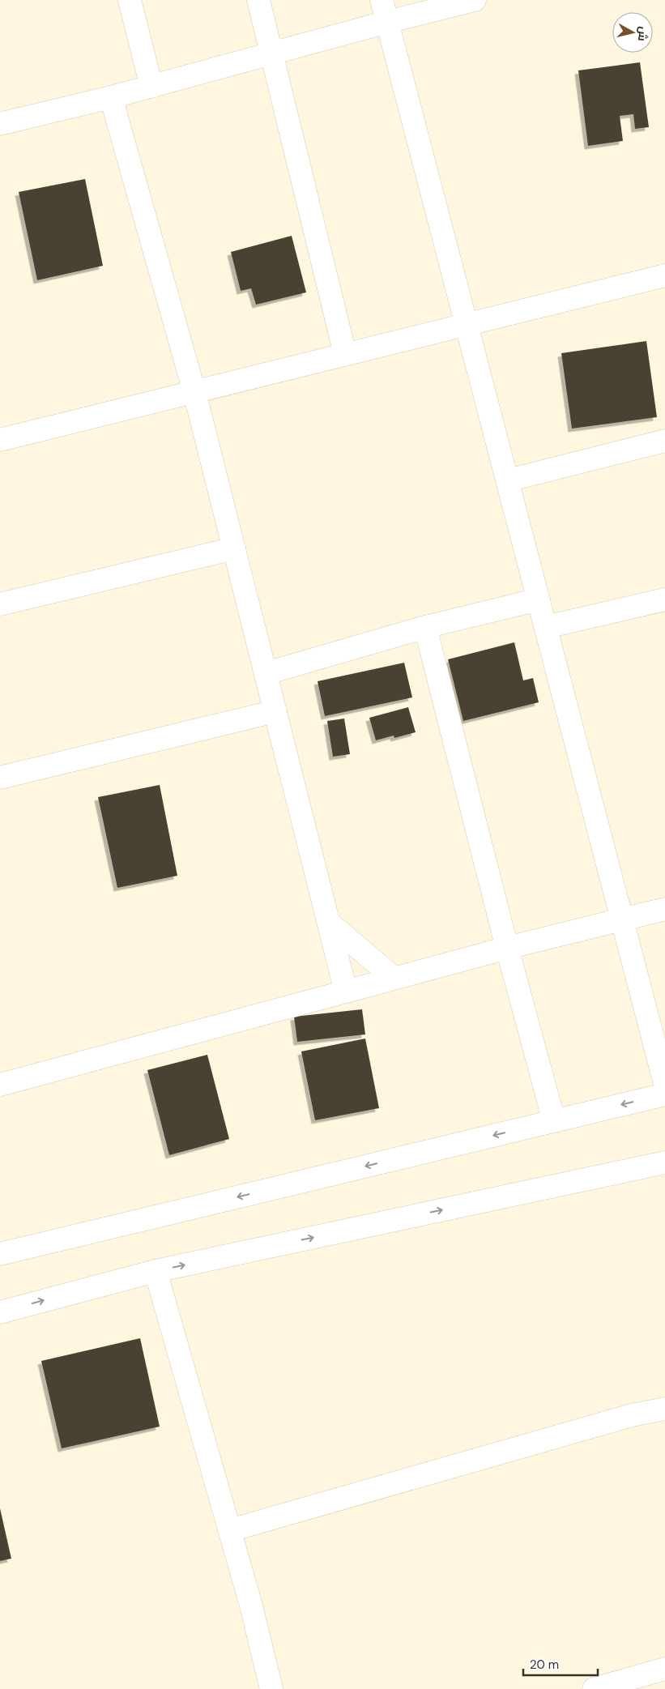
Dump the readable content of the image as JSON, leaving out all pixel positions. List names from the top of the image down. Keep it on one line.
{"scale_bar":"20 m","north":"right"}
